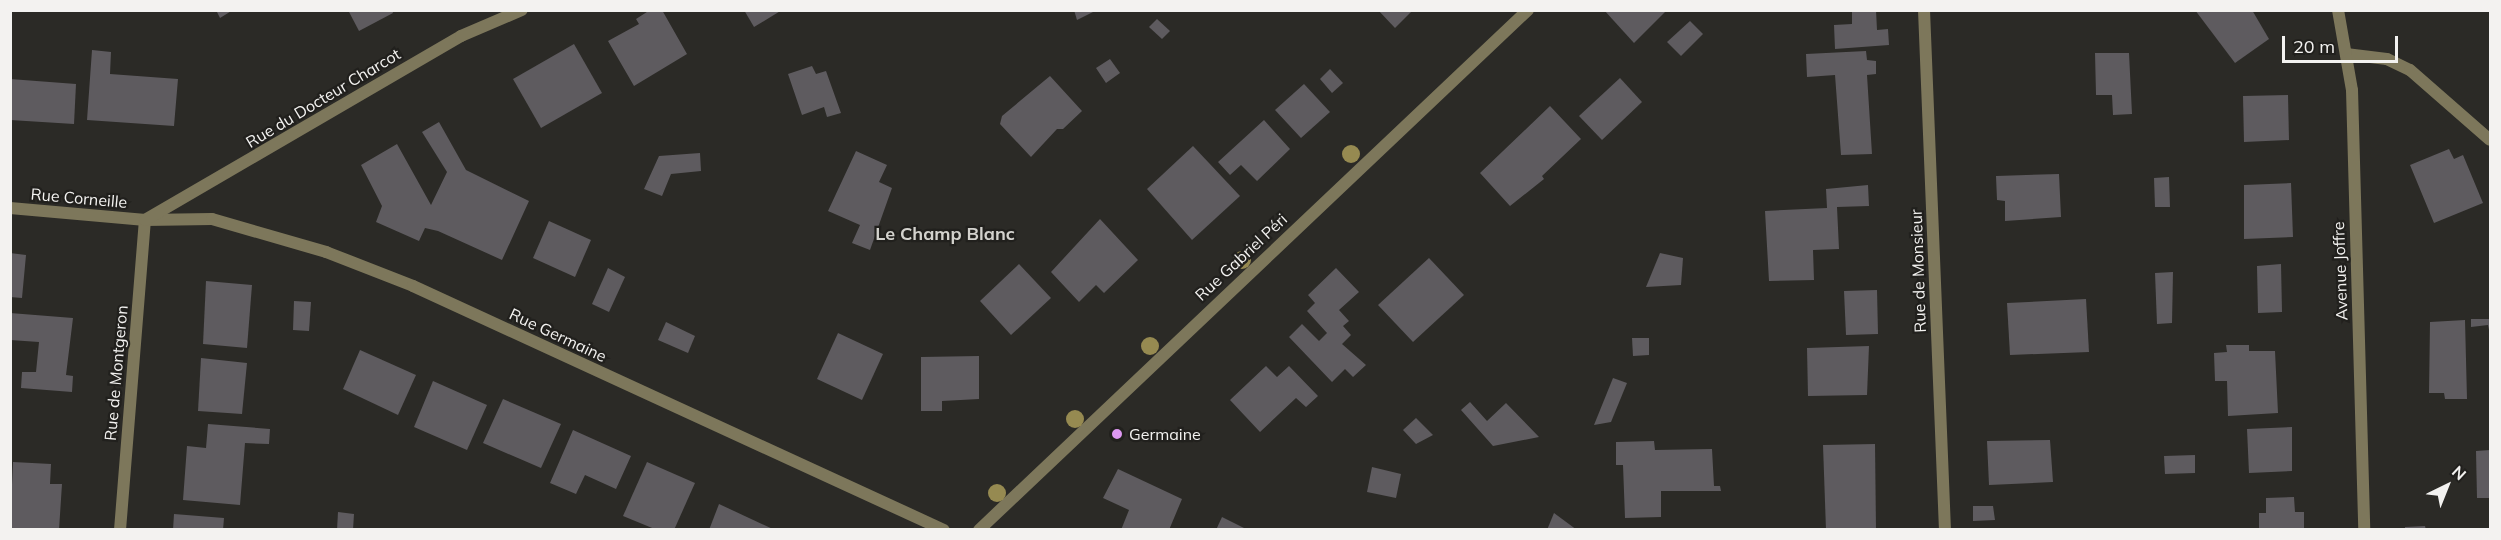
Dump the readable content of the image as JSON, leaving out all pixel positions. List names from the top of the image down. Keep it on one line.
{"streets":{"street":["Rue du Docteur Charcot","Rue Corneille","Rue Gabriel Péri","Rue de Monsieur","Avenue Joffre","Rue Germaine","Rue de Montgeron"]},"crossings":[["Rue du Docteur Charcot","Rue Corneille"],["Rue du Docteur Charcot","Rue Germaine"],["Rue du Docteur Charcot","Rue de Montgeron"],["Rue Corneille","Rue Germaine"],["Rue Corneille","Rue de Montgeron"],["Rue Germaine","Rue de Montgeron"]],"districts":["Le Champ Blanc"],"places":["Germaine"],"scale_bar":"20 m","north":"top right"}
